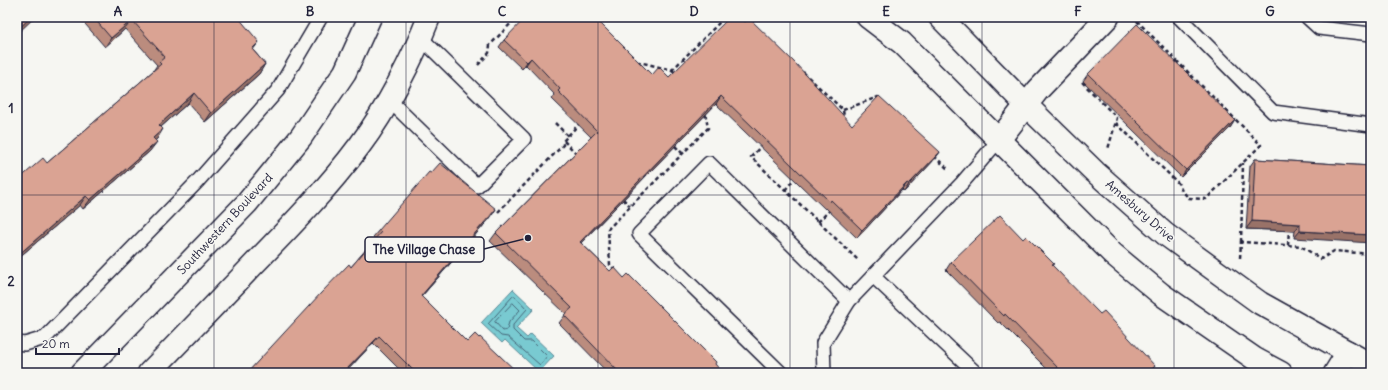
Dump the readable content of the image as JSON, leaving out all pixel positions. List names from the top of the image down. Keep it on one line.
{"streets":{"street":["Amesbury Drive","Southwestern Boulevard"]},"places":["The Village Chase"],"scale_bar":"20 m","grid":{"columns":["A","B","C","D","E","F","G"],"rows":["1","2"]}}
